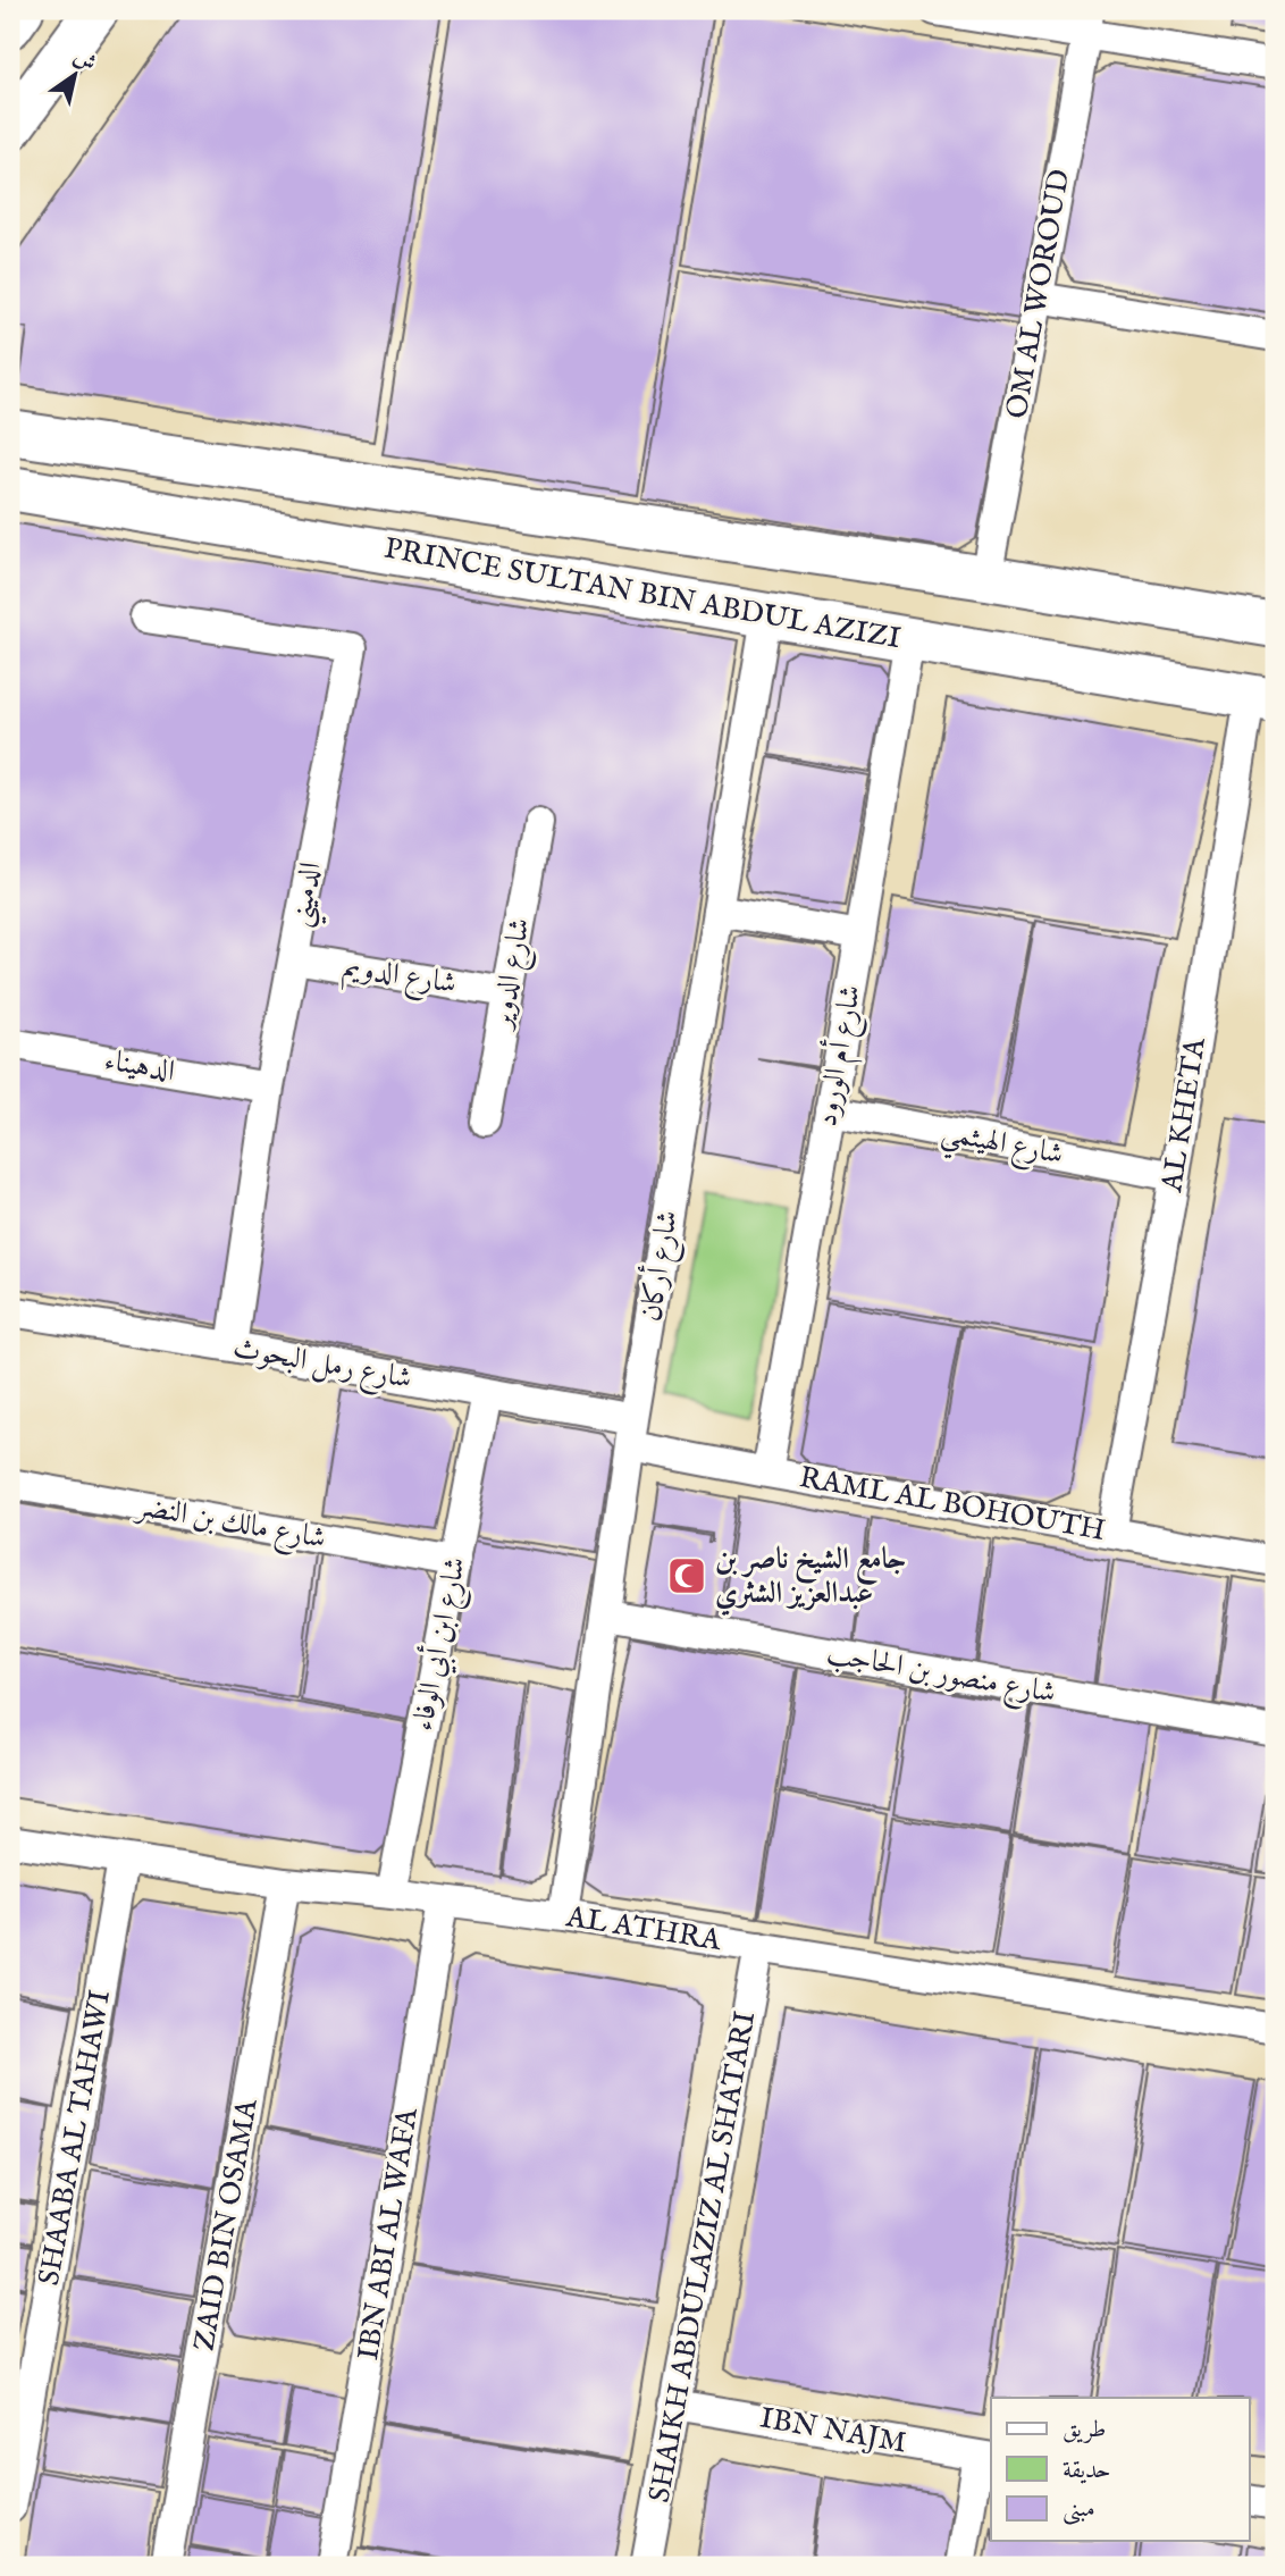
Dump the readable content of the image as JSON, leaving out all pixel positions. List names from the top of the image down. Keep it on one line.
{"streets":{"street":["OM AL WOROUD","PRINCE SULTAN BIN ABDUL AZIZI","الدميني","شارع الدوير","شارع الدويم","شارع أم الورود","الدهيناء","AL KHETA","شارع الهيثمي","شارع أركان","شارع رمل البحوث","RAML AL BOHOUTH","شارع مالك بن النضر","شارع ابن أبي الوفاء","شارع منصور بن الحاجب","AL ATHRA","SHAABA AL TAHAWI","ZAID BIN OSAMA","IBN ABI AL WAFA","SHAIKH ABDULAZIZ AL SHATARI","IBN NAJM"]},"crossings":[["OM AL WOROUD","PRINCE SULTAN BIN ABDUL AZIZI"],["PRINCE SULTAN BIN ABDUL AZIZI","شارع أم الورود"],["PRINCE SULTAN BIN ABDUL AZIZI","AL KHETA"],["PRINCE SULTAN BIN ABDUL AZIZI","شارع أركان"],["الدميني","شارع الدويم"],["الدميني","الدهيناء"],["الدميني","شارع رمل البحوث"],["شارع الدوير","شارع الدويم"],["شارع أم الورود","شارع الهيثمي"],["شارع أم الورود","RAML AL BOHOUTH"],["AL KHETA","شارع الهيثمي"],["AL KHETA","RAML AL BOHOUTH"],["شارع أركان","شارع رمل البحوث"],["شارع أركان","RAML AL BOHOUTH"],["شارع أركان","شارع منصور بن الحاجب"],["شارع أركان","AL ATHRA"],["شارع رمل البحوث","RAML AL BOHOUTH"],["شارع رمل البحوث","شارع ابن أبي الوفاء"],["شارع مالك بن النضر","شارع ابن أبي الوفاء"],["شارع ابن أبي الوفاء","AL ATHRA"],["AL ATHRA","SHAABA AL TAHAWI"],["AL ATHRA","ZAID BIN OSAMA"],["AL ATHRA","IBN ABI AL WAFA"],["AL ATHRA","SHAIKH ABDULAZIZ AL SHATARI"],["SHAIKH ABDULAZIZ AL SHATARI","IBN NAJM"]],"places":{"mosque":["جامع الشيخ ناصر بن عبدالعزيز الشثري"]},"legend":["طريق","حديقة","مبنى"],"north":"top right"}
